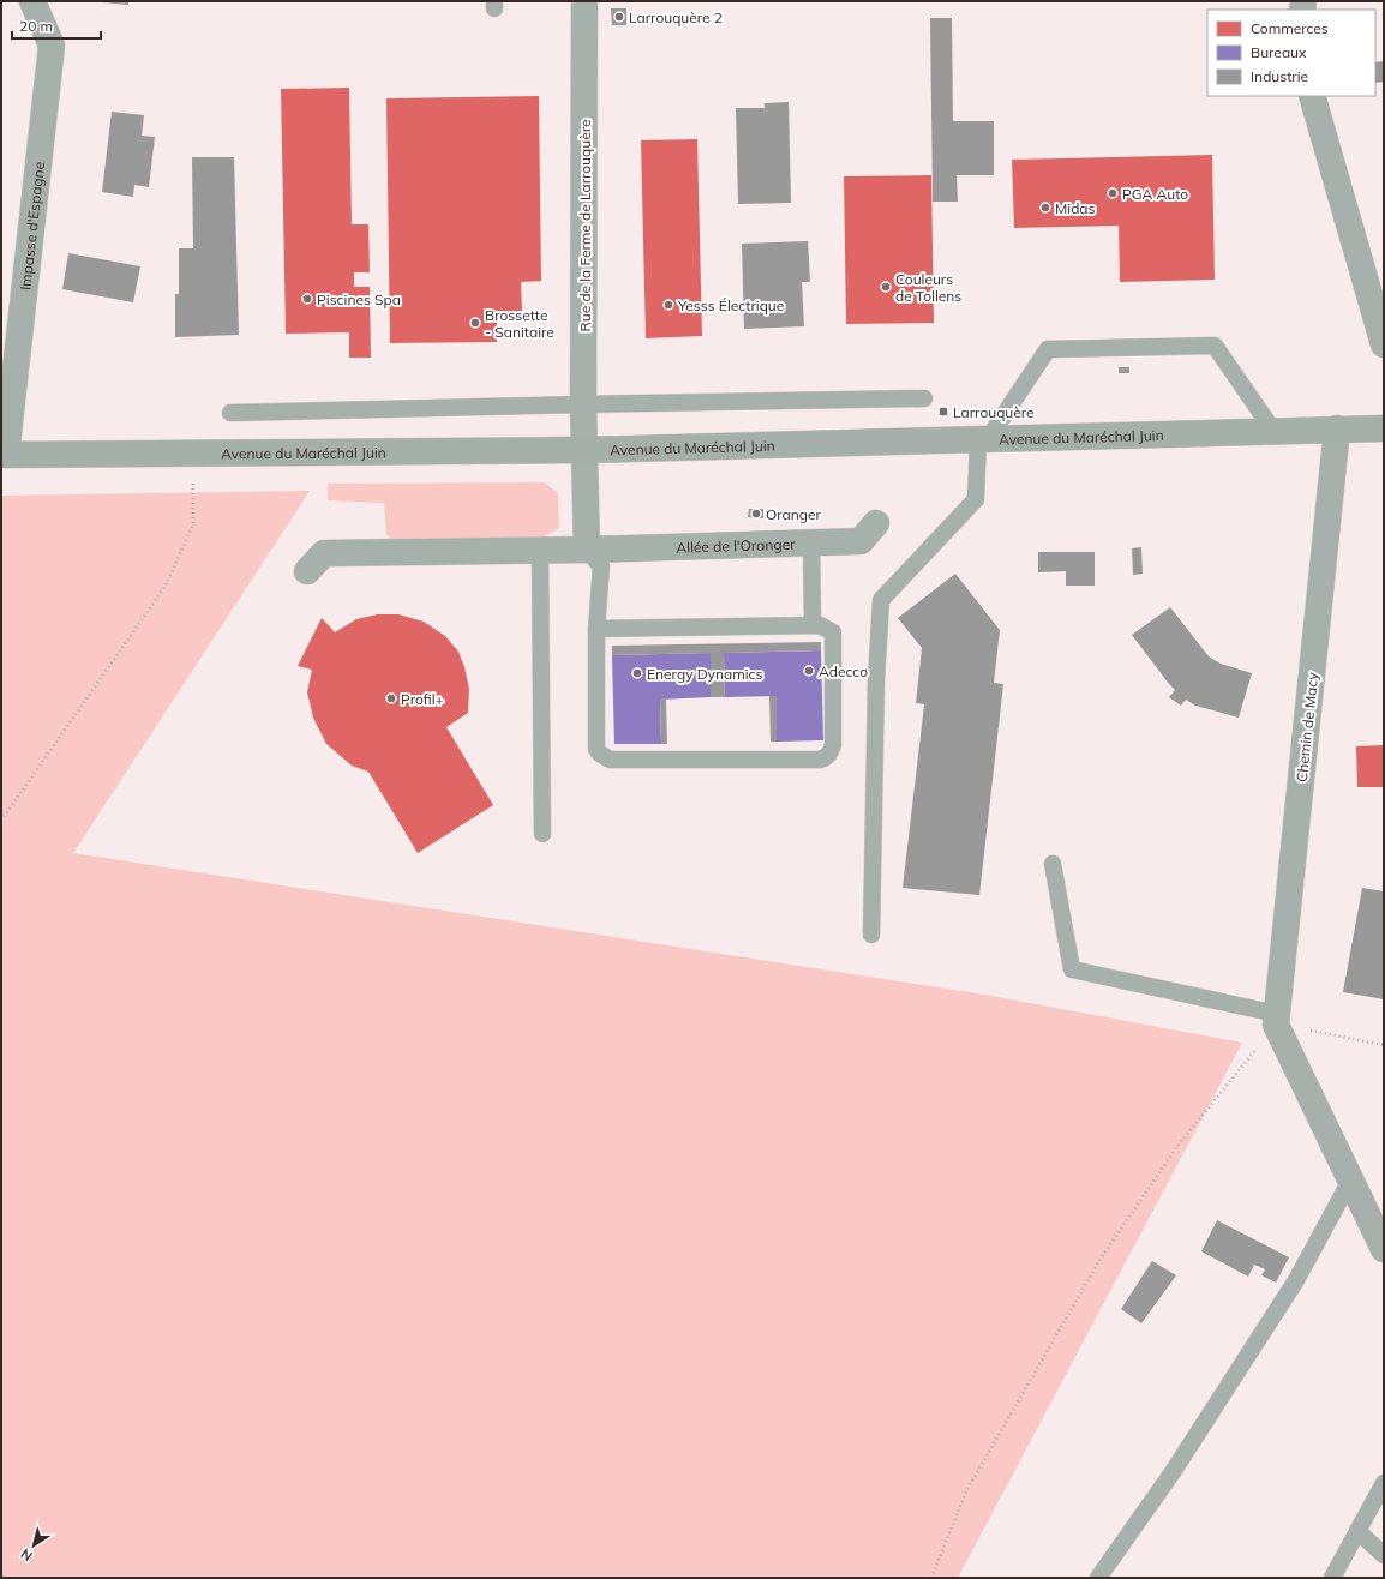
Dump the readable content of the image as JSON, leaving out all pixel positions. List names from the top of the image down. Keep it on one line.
{"streets":{"main road":["Avenue du Maréchal Juin"],"street":["Impasse d'Espagne","Rue de la Ferme de Larrouquère","Allée de l'Oranger","Chemin de Macy"]},"crossings":[["Impasse d'Espagne","Avenue du Maréchal Juin"],["Rue de la Ferme de Larrouquère","Avenue du Maréchal Juin"],["Avenue du Maréchal Juin","Chemin de Macy"]],"places":{"other":["Larrouquère 2","PGA Auto","Midas","Couleurs de Tollens","Piscines Spa","Yesss Électrique","Brossette - Sanitaire","Oranger","Adecco","Energy Dynamics","Profil+"],"transit":["Larrouquère"]},"legend":["Commerces","Bureaux","Industrie"],"scale_bar":"20 m","north":"bottom left"}
